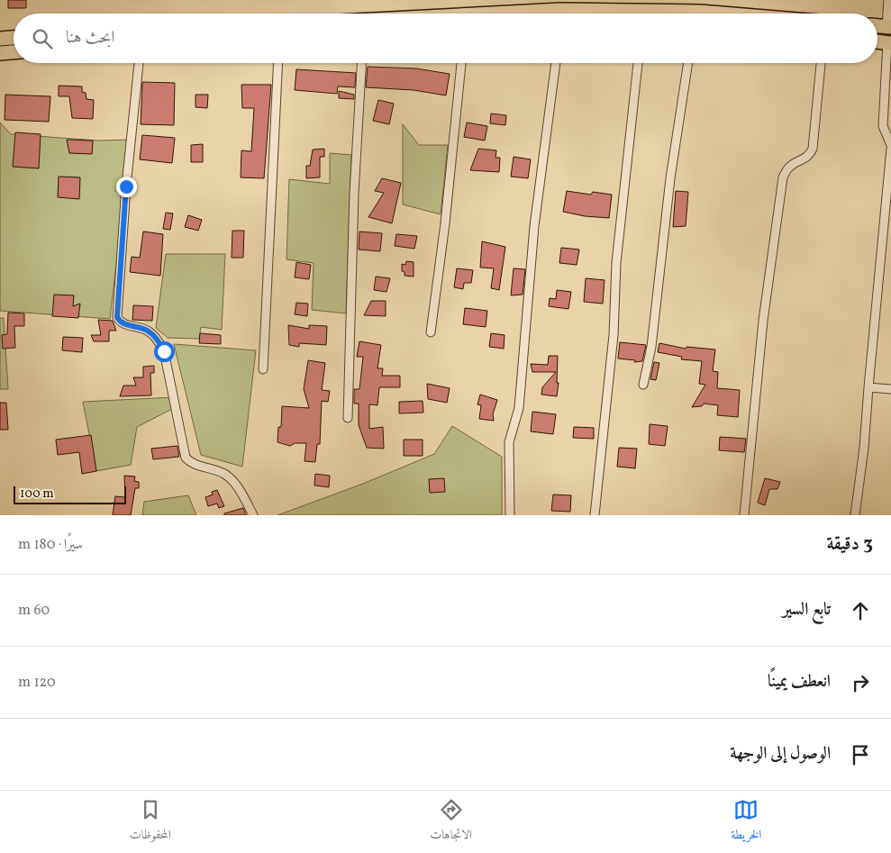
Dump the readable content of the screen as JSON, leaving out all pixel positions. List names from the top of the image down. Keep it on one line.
{"scale_bar":"100 m","page":{"search":"ابحث هنا","scale":"100 m","heading":["3 دقيقة","سيرًا · 180 m"],"list":[["تابع السير","60 m"],["انعطف يمينًا","120 m"],"الوصول إلى الوجهة"],"nav":["الخريطة","الاتجاهات","المحفوظات"]}}
